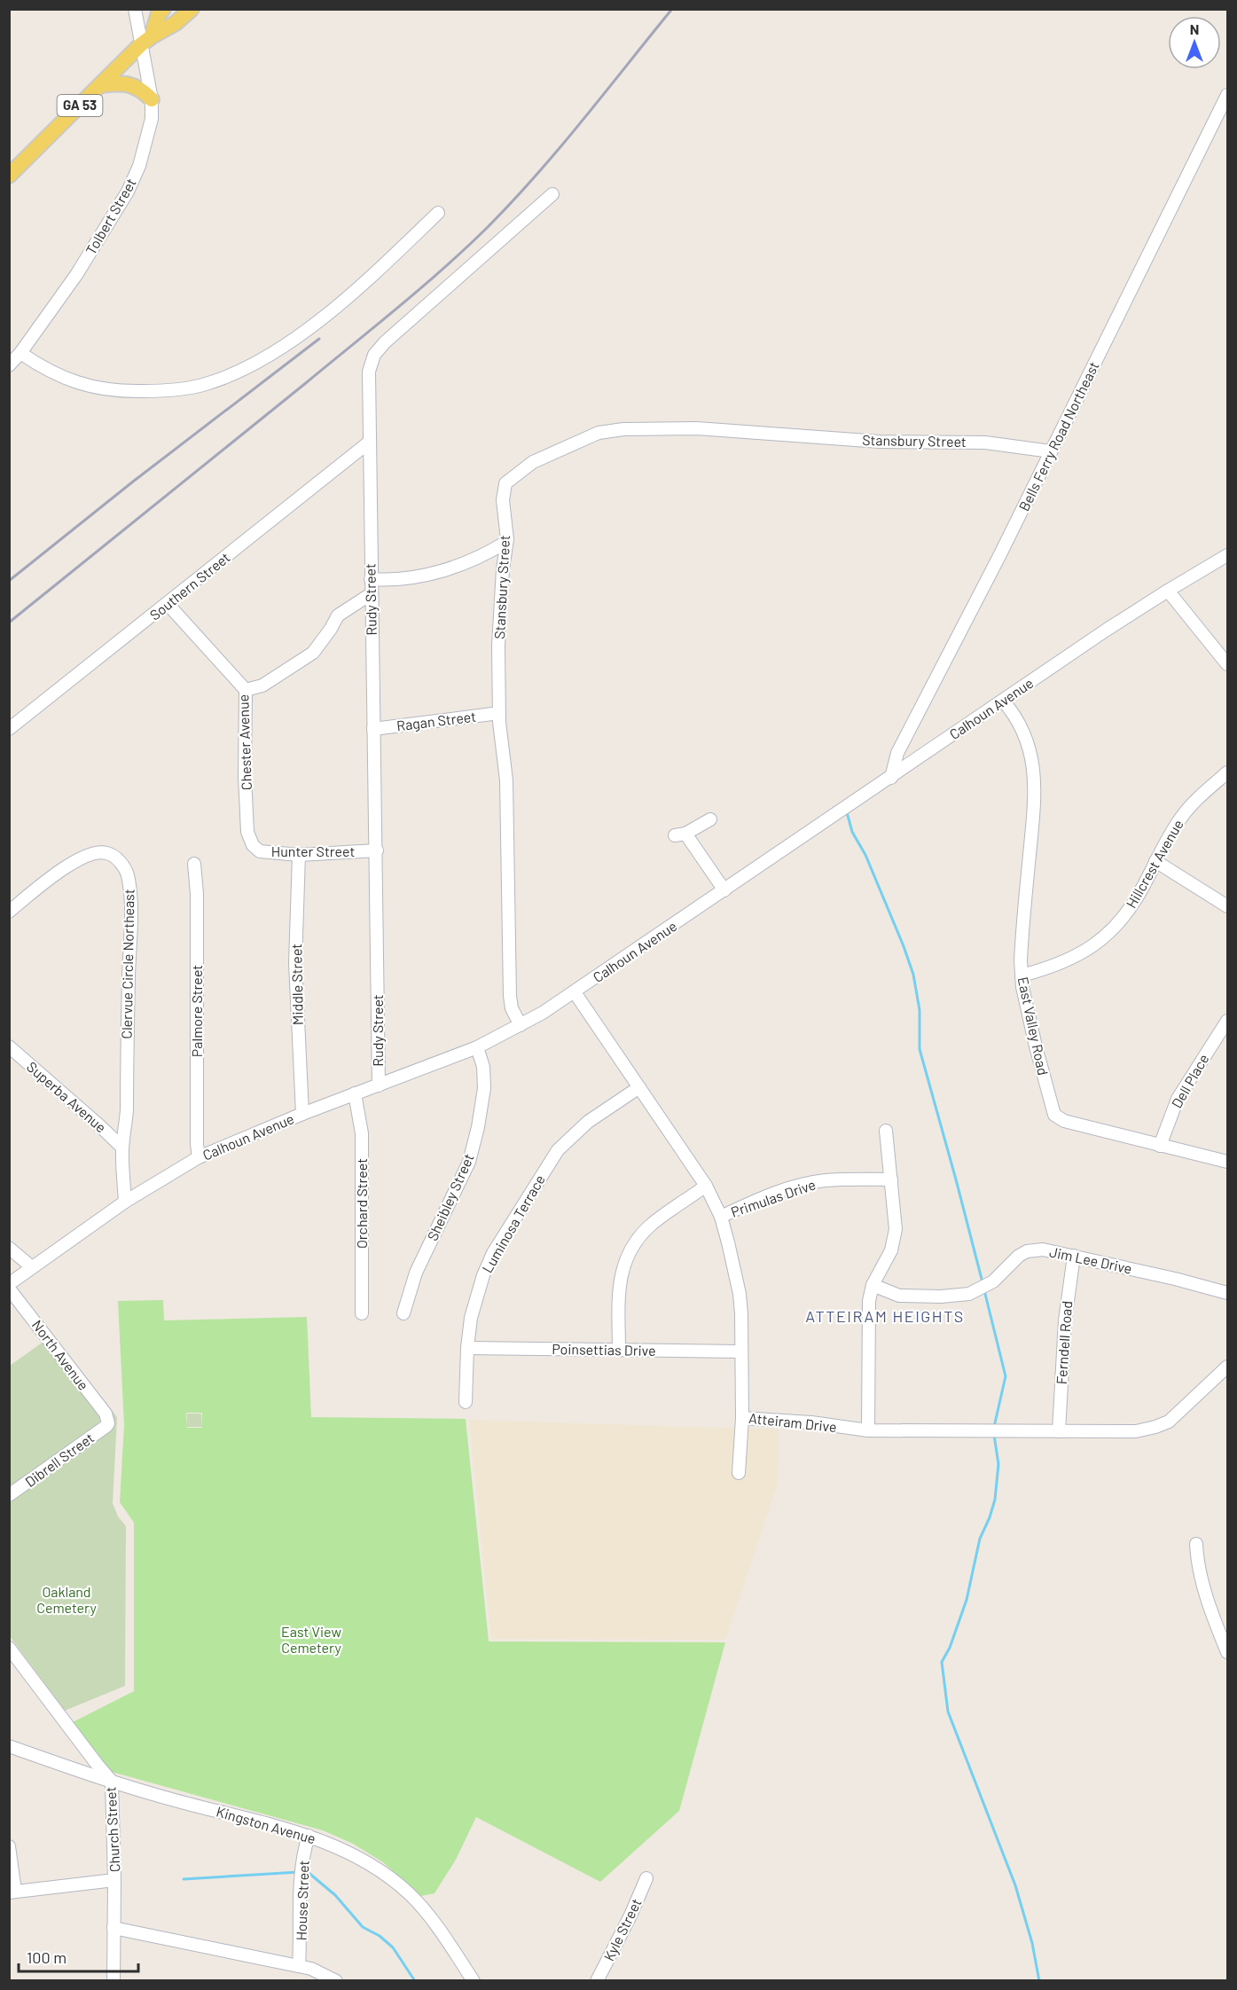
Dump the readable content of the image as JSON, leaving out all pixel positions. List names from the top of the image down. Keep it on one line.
{"streets":{"main road":["GA 53"],"street":["Tolbert Street","Bells Ferry Road Northeast","Stansbury Street","Southern Street","Rudy Street","Calhoun Avenue","Ragan Street","Chester Avenue","Hunter Street","Hillcrest Avenue","Clervue Circle Northeast","Middle Street","Palmore Street","East Valley Road","Dell Place","Superba Avenue","Sheibley Street","Primulas Drive","Orchard Street","Luminosa Terrace","Jim Lee Drive","Ferndell Road","Poinsettias Drive","North Avenue","Atteiram Drive","Dibrell Street","Kingston Avenue","Church Street","House Street","Kyle Street"]},"crossings":[["GA 53","Tolbert Street"],["Bells Ferry Road Northeast","Stansbury Street"],["Bells Ferry Road Northeast","Calhoun Avenue"],["Stansbury Street","Calhoun Avenue"],["Stansbury Street","Ragan Street"],["Southern Street","Rudy Street"],["Southern Street","Chester Avenue"],["Rudy Street","Calhoun Avenue"],["Rudy Street","Ragan Street"],["Rudy Street","Hunter Street"],["Calhoun Avenue","Clervue Circle Northeast"],["Calhoun Avenue","Middle Street"],["Calhoun Avenue","Palmore Street"],["Calhoun Avenue","East Valley Road"],["Calhoun Avenue","Sheibley Street"],["Calhoun Avenue","Orchard Street"],["Calhoun Avenue","North Avenue"],["Calhoun Avenue","Atteiram Drive"],["Chester Avenue","Hunter Street"],["Hunter Street","Middle Street"],["Hillcrest Avenue","East Valley Road"],["Clervue Circle Northeast","Superba Avenue"],["East Valley Road","Dell Place"],["Primulas Drive","Atteiram Drive"],["Luminosa Terrace","Poinsettias Drive"],["Luminosa Terrace","Atteiram Drive"],["Jim Lee Drive","Ferndell Road"],["Ferndell Road","Atteiram Drive"],["Poinsettias Drive","Atteiram Drive"],["North Avenue","Dibrell Street"],["Kingston Avenue","Church Street"],["Kingston Avenue","House Street"]],"districts":["ATTEIRAM HEIGHTS"],"parks":["Oakland Cemetery","East View Cemetery"],"scale_bar":"100 m","north":"top"}
